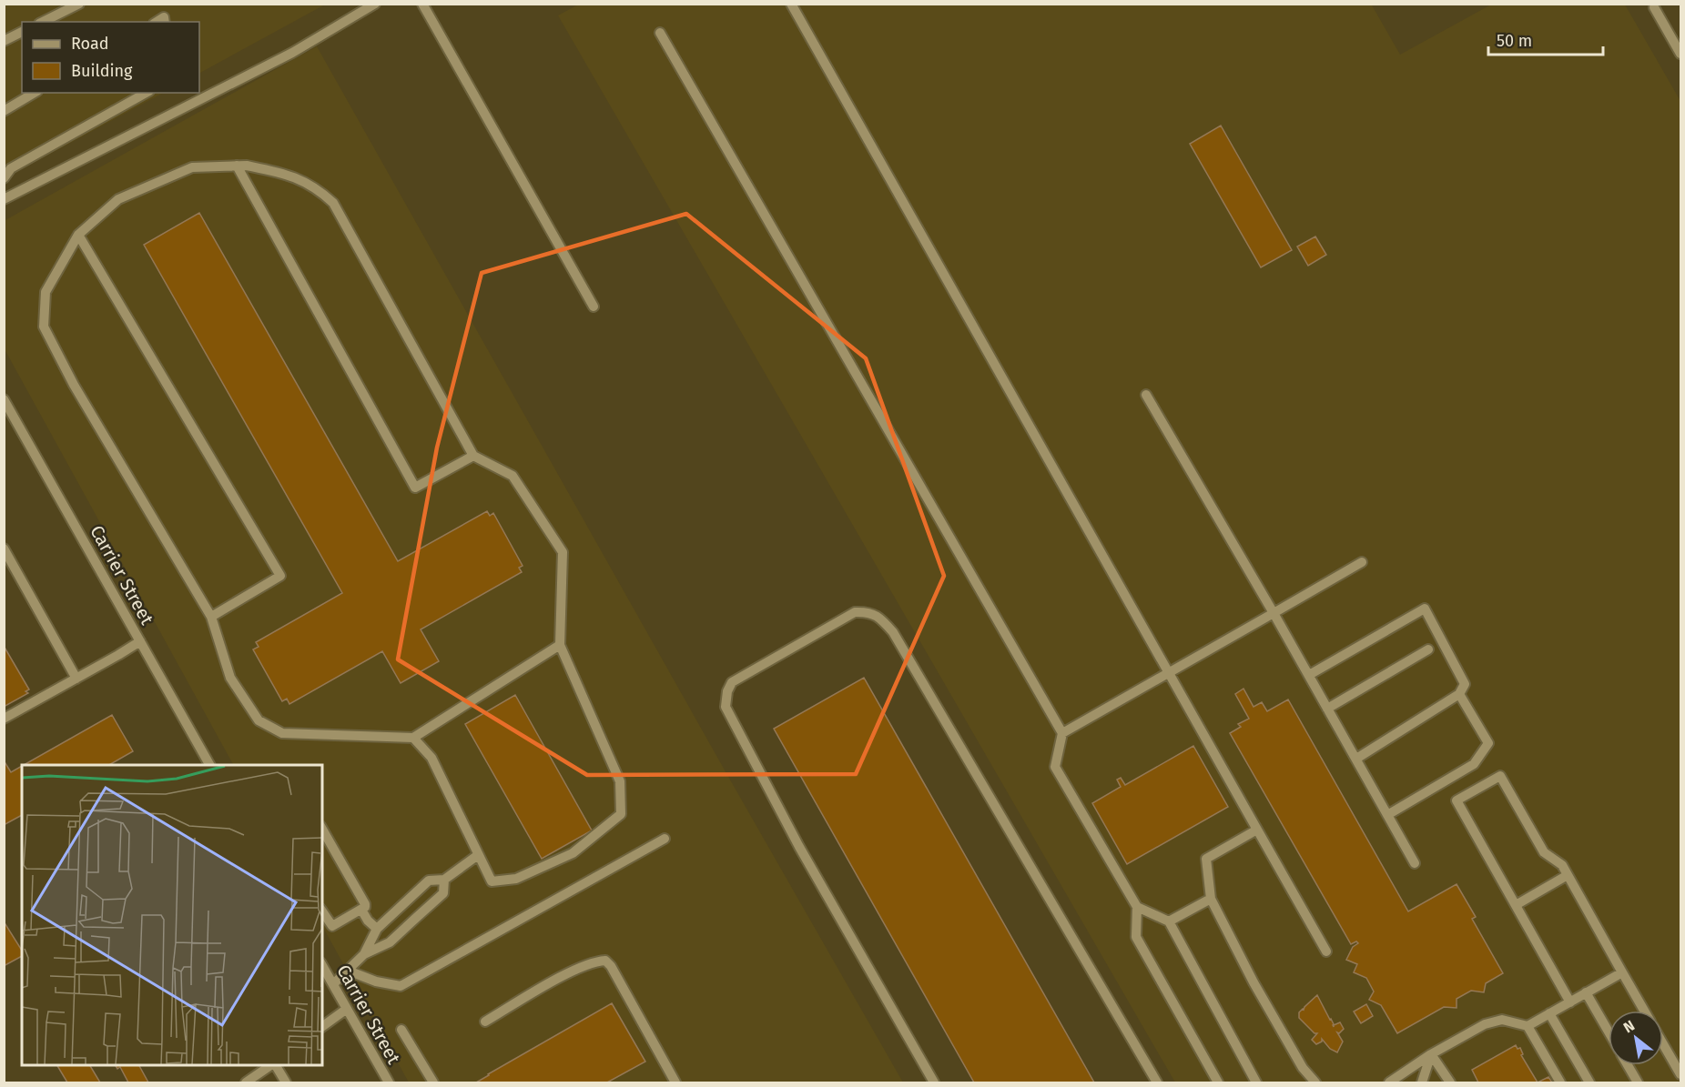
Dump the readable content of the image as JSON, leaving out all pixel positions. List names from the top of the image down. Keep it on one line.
{"streets":{"street":["Carrier Street"]},"legend":["Road","Building"],"scale_bar":"50 m","north":"top left"}
